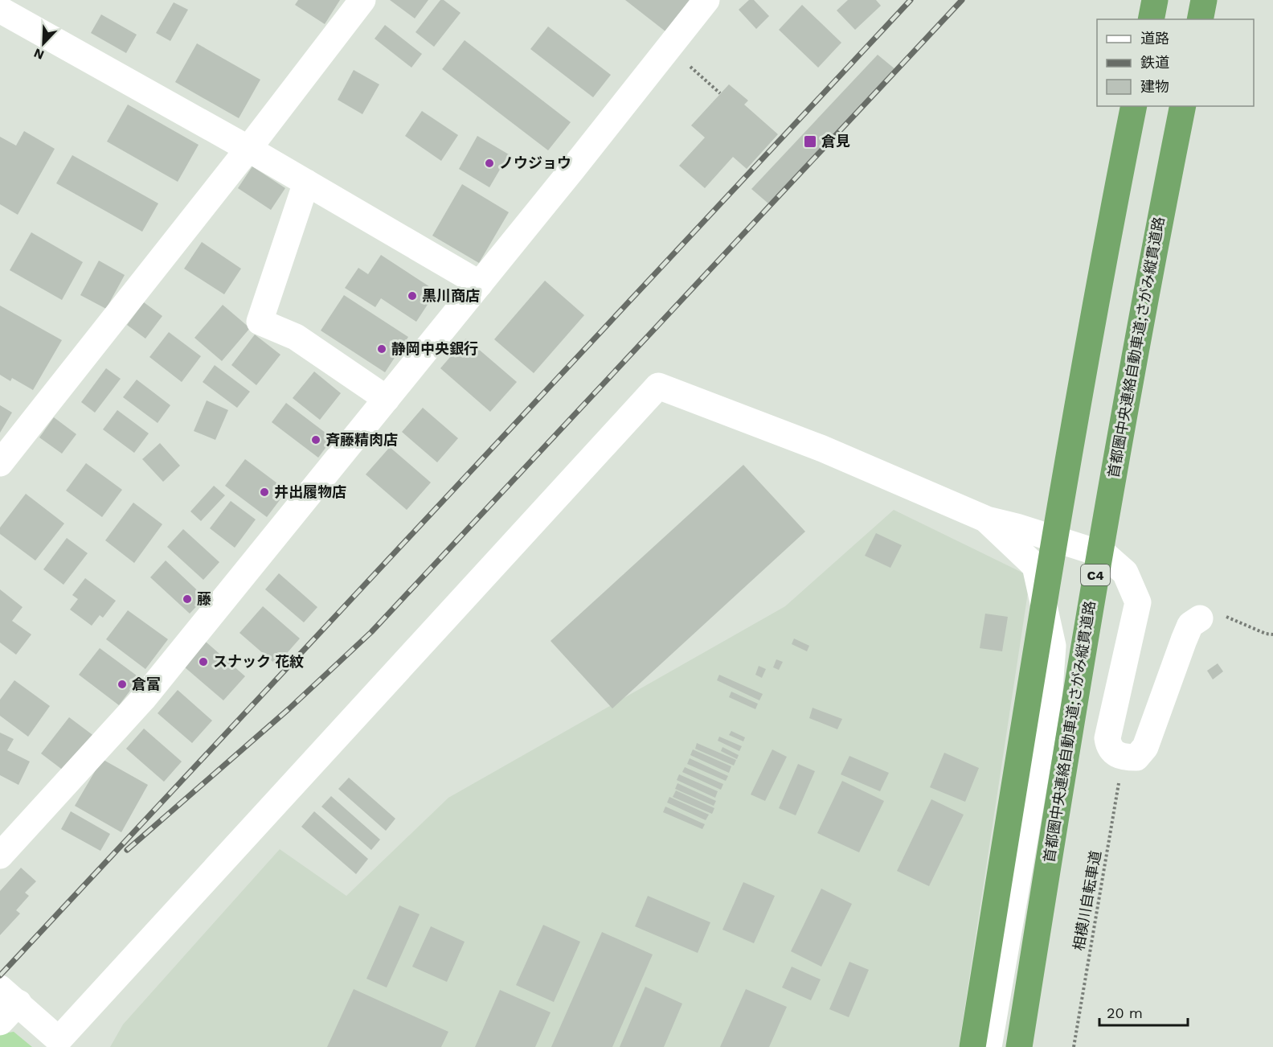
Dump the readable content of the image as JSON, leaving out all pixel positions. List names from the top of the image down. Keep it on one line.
{"streets":{"highway":["首都圏中央連絡自動車道;さがみ縦貫道路","C4"],"path":["相模川自転車道"]},"places":{"transit":["倉見"],"other":["ノウジョウ","黒川商店","静岡中央銀行","斉藤精肉店","井出履物店","藤","スナック 花紋","倉富"]},"legend":["道路","鉄道","建物"],"scale_bar":"20 m","north":"bottom left"}
